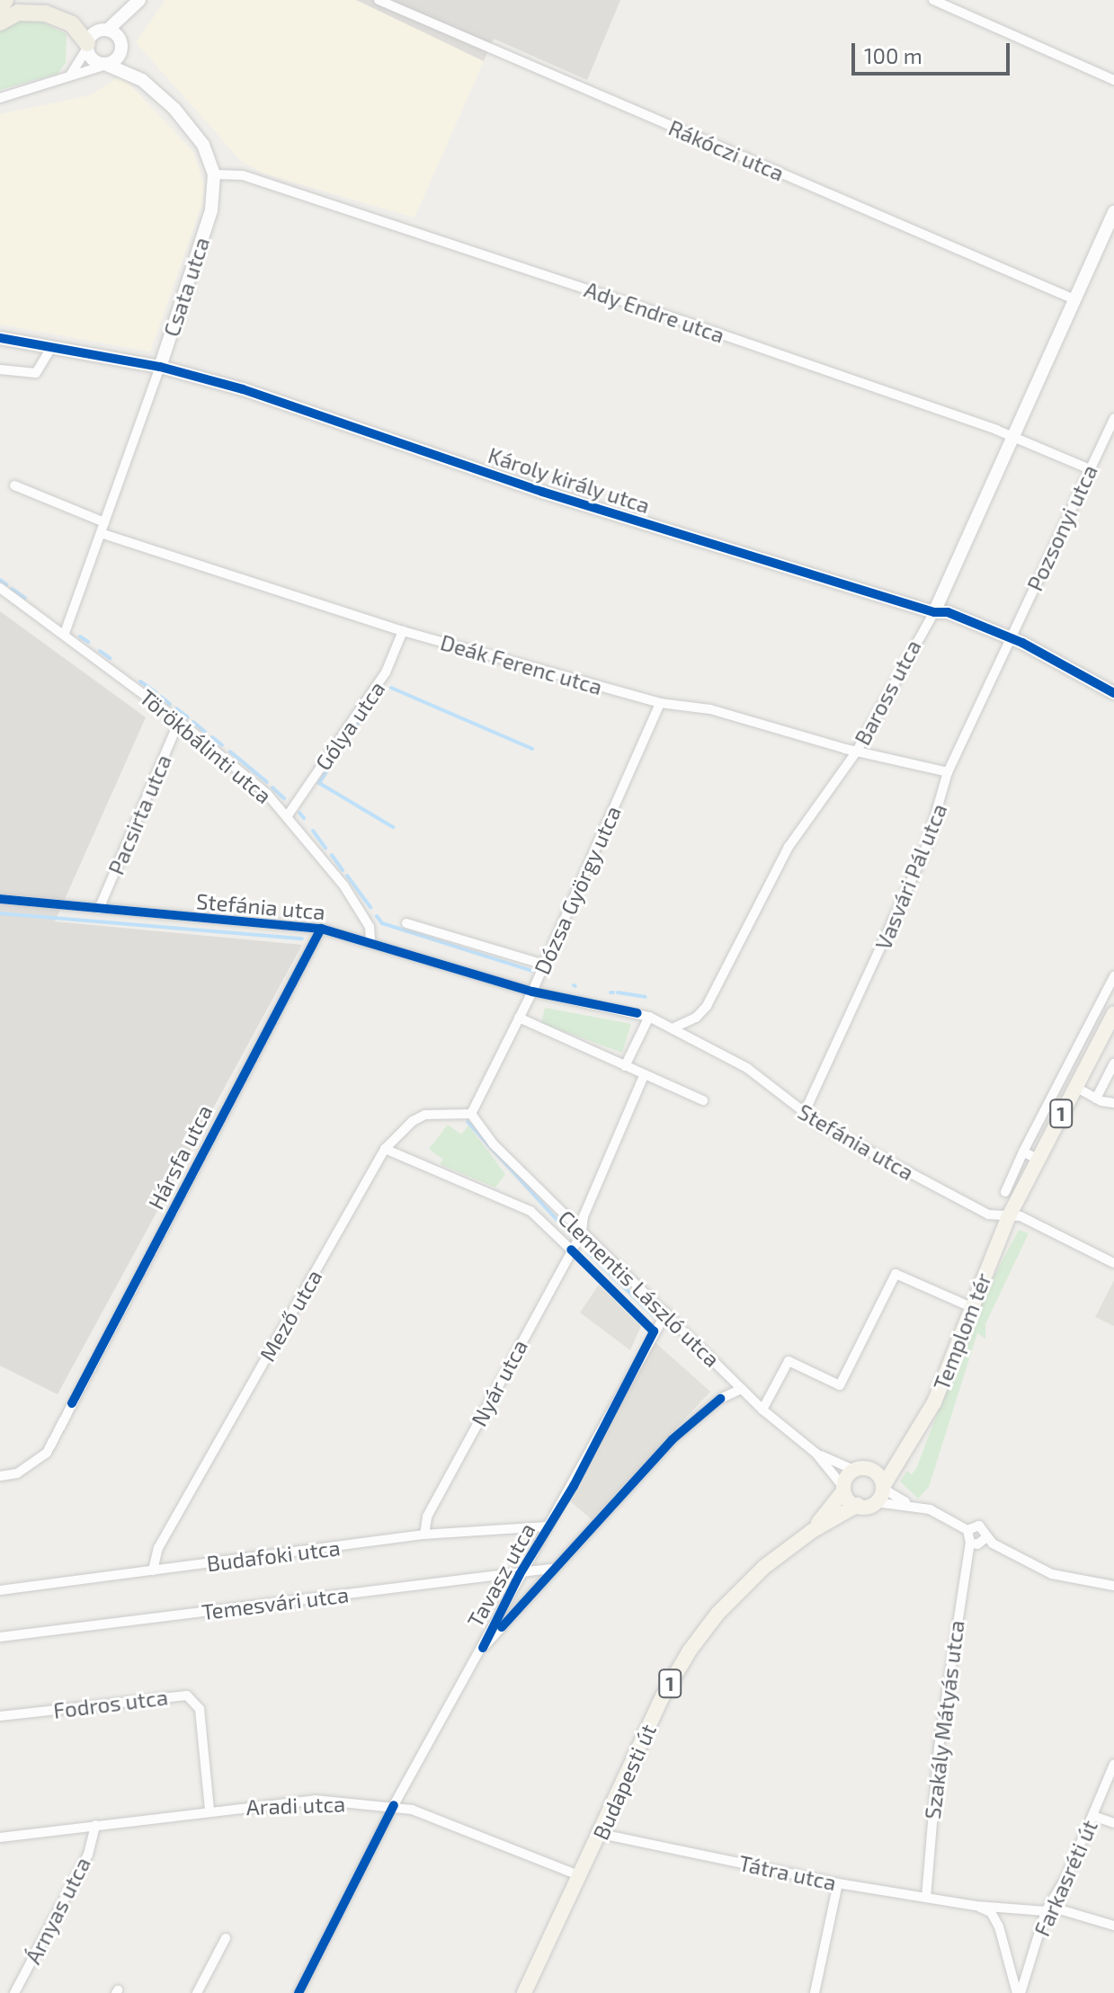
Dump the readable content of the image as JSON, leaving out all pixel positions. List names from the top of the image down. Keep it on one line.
{"streets":{"main road":["1","Templom tér","Budapesti út"],"street":["Rákóczi utca","Csata utca","Ady Endre utca","Károly király utca","Pozsonyi utca","Deák Ferenc utca","Baross utca","Gólya utca","Törökbálinti utca","Pacsirta utca","Vasvári Pál utca","Dózsa György utca","Stefánia utca","Hársfa utca","Clementis László utca","Mező utca","Nyár utca","Budafoki utca","Tavasz utca","Temesvári utca","Fodros utca","Szakály Mátyás utca","Aradi utca","Tátra utca","Farkasréti út","Árnyas utca"]},"crossings":[["Rákóczi utca","Baross utca"],["Csata utca","Ady Endre utca"],["Csata utca","Károly király utca"],["Csata utca","Deák Ferenc utca"],["Csata utca","Törökbálinti utca"],["Ady Endre utca","Pozsonyi utca"],["Ady Endre utca","Baross utca"],["Károly király utca","Pozsonyi utca"],["Károly király utca","Baross utca"],["Károly király utca","Vasvári Pál utca"],["Pozsonyi utca","Vasvári Pál utca"],["Deák Ferenc utca","Baross utca"],["Deák Ferenc utca","Gólya utca"],["Deák Ferenc utca","Vasvári Pál utca"],["Deák Ferenc utca","Dózsa György utca"],["Baross utca","Stefánia utca"],["Gólya utca","Törökbálinti utca"],["Törökbálinti utca","Pacsirta utca"],["Törökbálinti utca","Stefánia utca"],["Pacsirta utca","Stefánia utca"],["Vasvári Pál utca","Stefánia utca"],["Dózsa György utca","Stefánia utca"],["Dózsa György utca","Clementis László utca"],["Dózsa György utca","Mező utca"],["Stefánia utca","1"],["Stefánia utca","Hársfa utca"],["Stefánia utca","Templom tér"],["1","Clementis László utca"],["1","Templom tér"],["1","Budapesti út"],["Clementis László utca","Mező utca"],["Clementis László utca","Nyár utca"],["Clementis László utca","Tavasz utca"],["Clementis László utca","Budapesti út"],["Mező utca","Budafoki utca"],["Nyár utca","Budafoki utca"],["Budafoki utca","Tavasz utca"],["Tavasz utca","Temesvári utca"],["Tavasz utca","Aradi utca"],["Fodros utca","Aradi utca"],["Szakály Mátyás utca","Tátra utca"],["Budapesti út","Aradi utca"],["Budapesti út","Tátra utca"],["Aradi utca","Árnyas utca"],["Tátra utca","Farkasréti út"]],"scale_bar":"100 m"}
